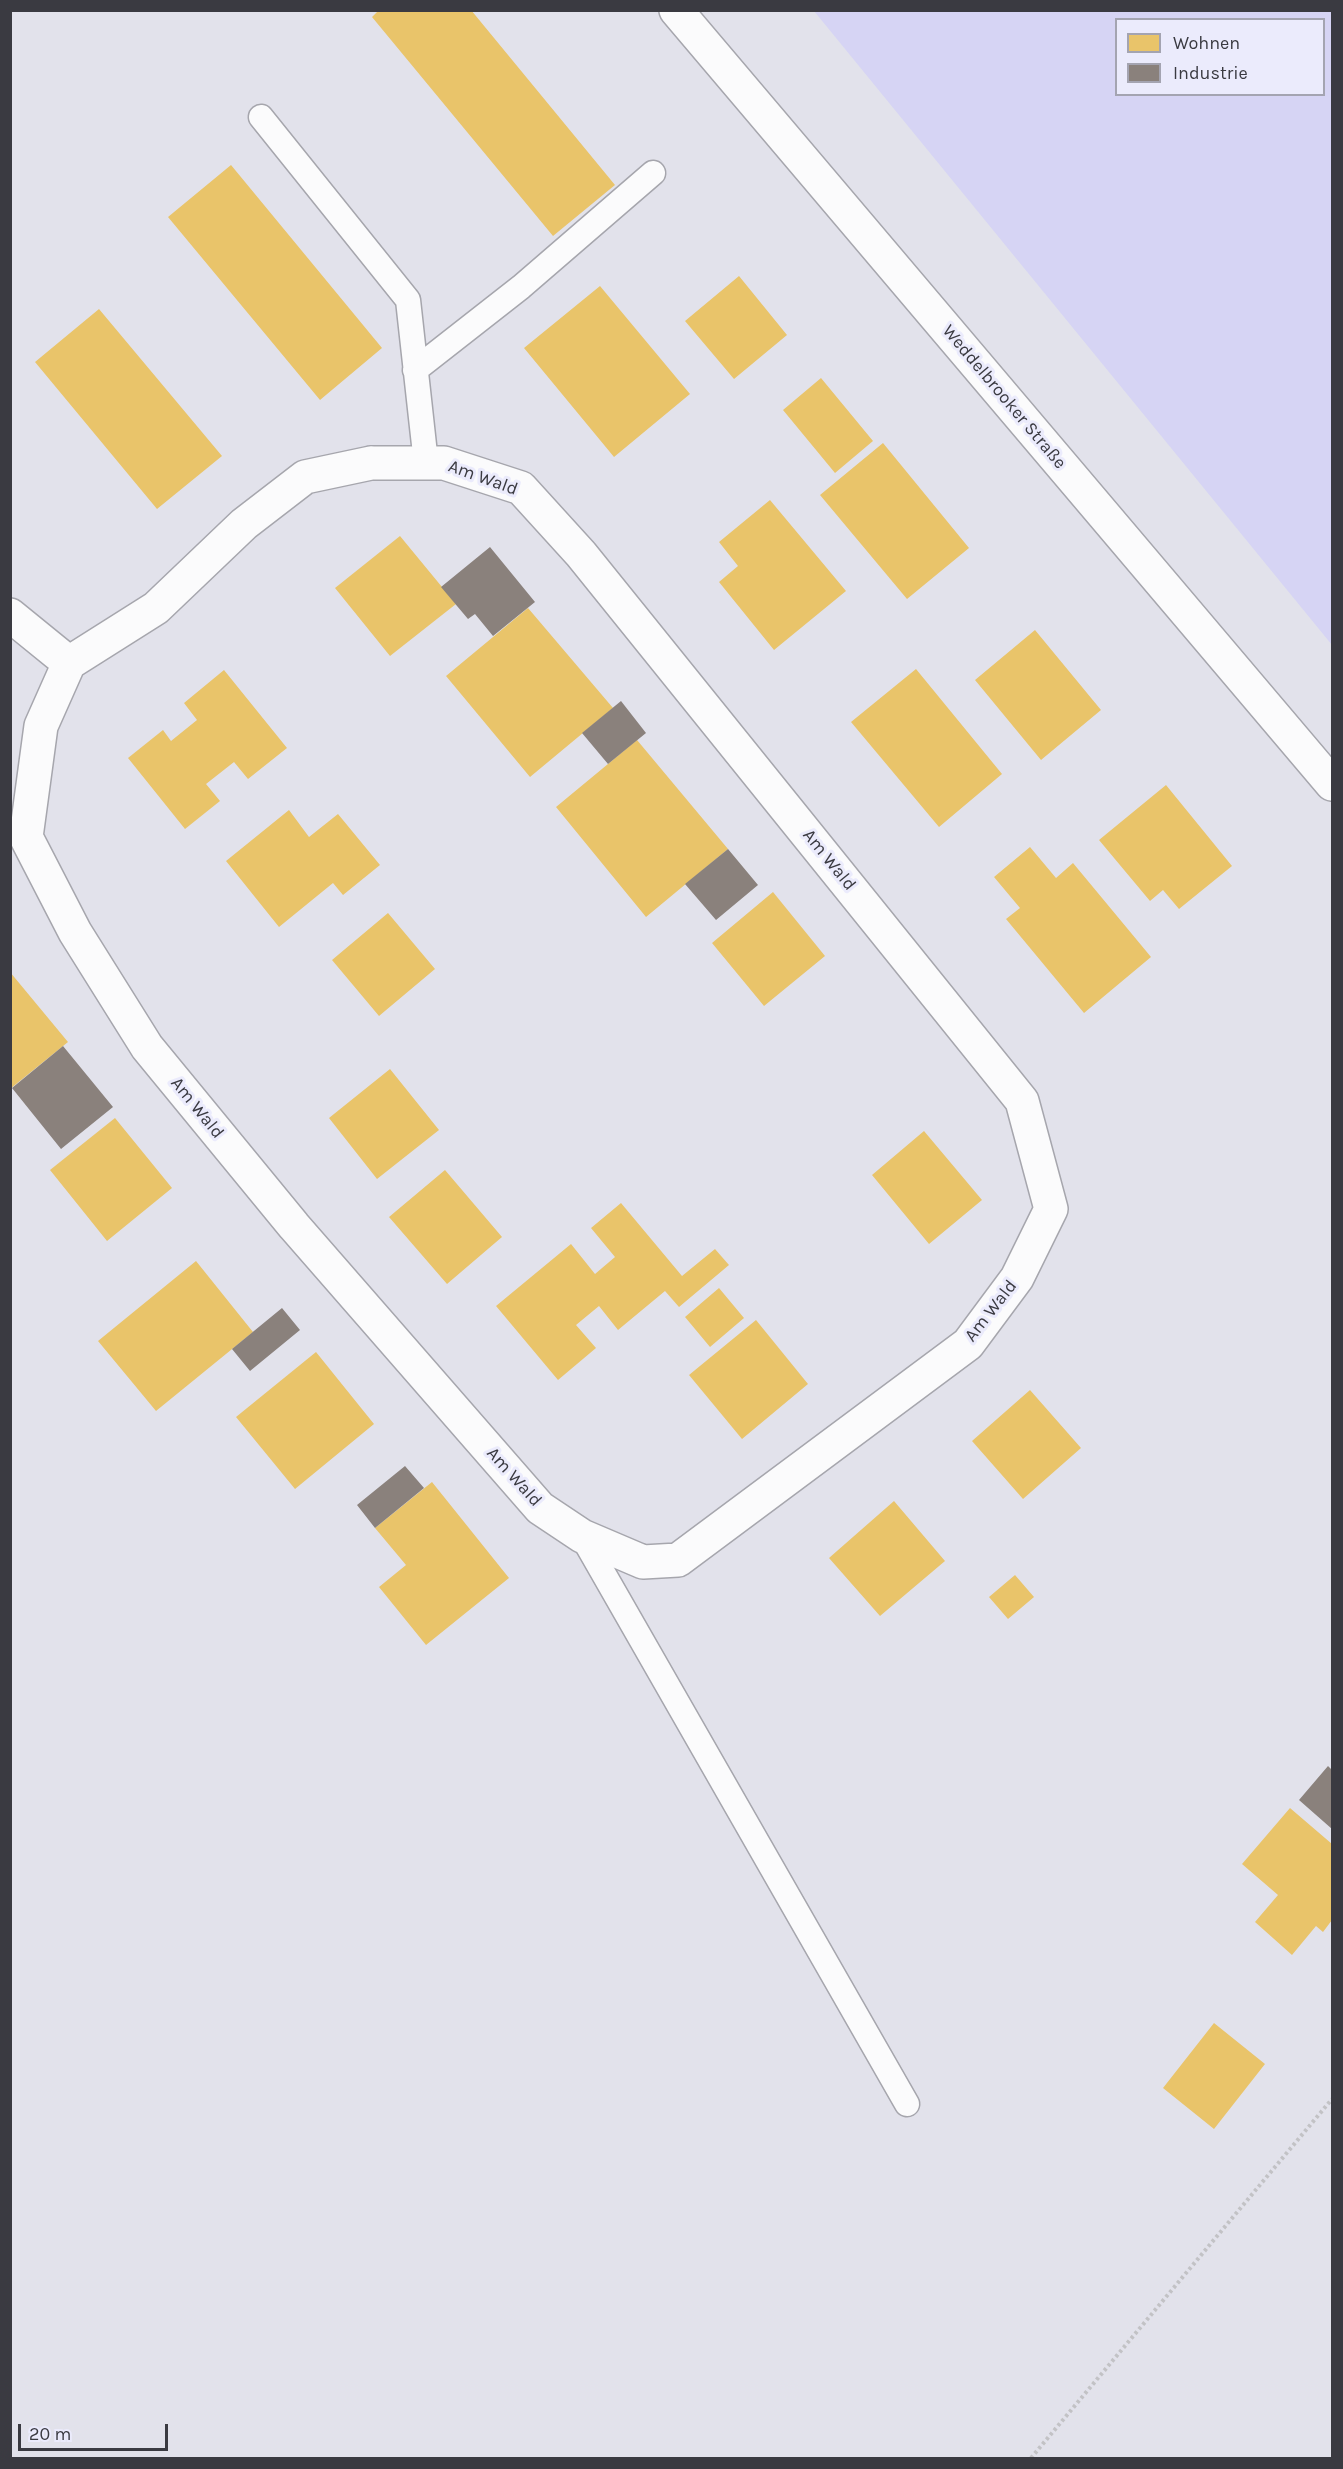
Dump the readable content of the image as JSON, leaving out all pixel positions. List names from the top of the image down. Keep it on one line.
{"streets":{"street":["Weddelbrooker Straße","Am Wald"]},"legend":["Wohnen","Industrie"],"scale_bar":"20 m"}
